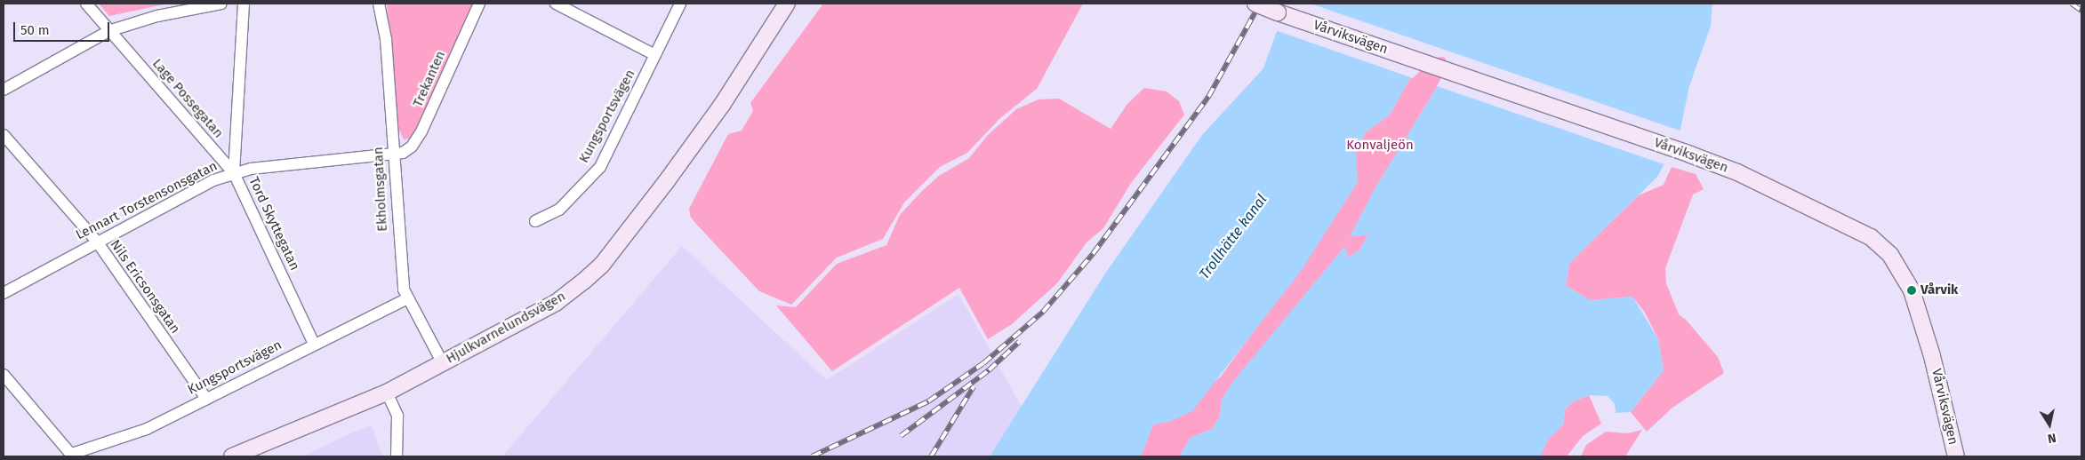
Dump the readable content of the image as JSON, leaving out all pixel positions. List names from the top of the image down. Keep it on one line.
{"streets":{"street":["Vårviksvägen","Trekanten","Lage Possegatan","Kungsportsvägen","Ekholmsgatan","Lennart Torstensonsgatan","Tord Skyttegatan","Nils Ericsonsgatan","Hjulkvarnelundsvägen"]},"crossings":[["Trekanten","Ekholmsgatan"],["Trekanten","Lennart Torstensonsgatan"],["Lage Possegatan","Lennart Torstensonsgatan"],["Lage Possegatan","Tord Skyttegatan"],["Kungsportsvägen","Ekholmsgatan"],["Kungsportsvägen","Tord Skyttegatan"],["Kungsportsvägen","Nils Ericsonsgatan"],["Ekholmsgatan","Lennart Torstensonsgatan"],["Ekholmsgatan","Hjulkvarnelundsvägen"],["Lennart Torstensonsgatan","Tord Skyttegatan"],["Lennart Torstensonsgatan","Nils Ericsonsgatan"]],"water":["Trollhätte kanal"],"parks":["Konvaljeön"],"places":["Vårvik"],"scale_bar":"50 m","north":"bottom"}
